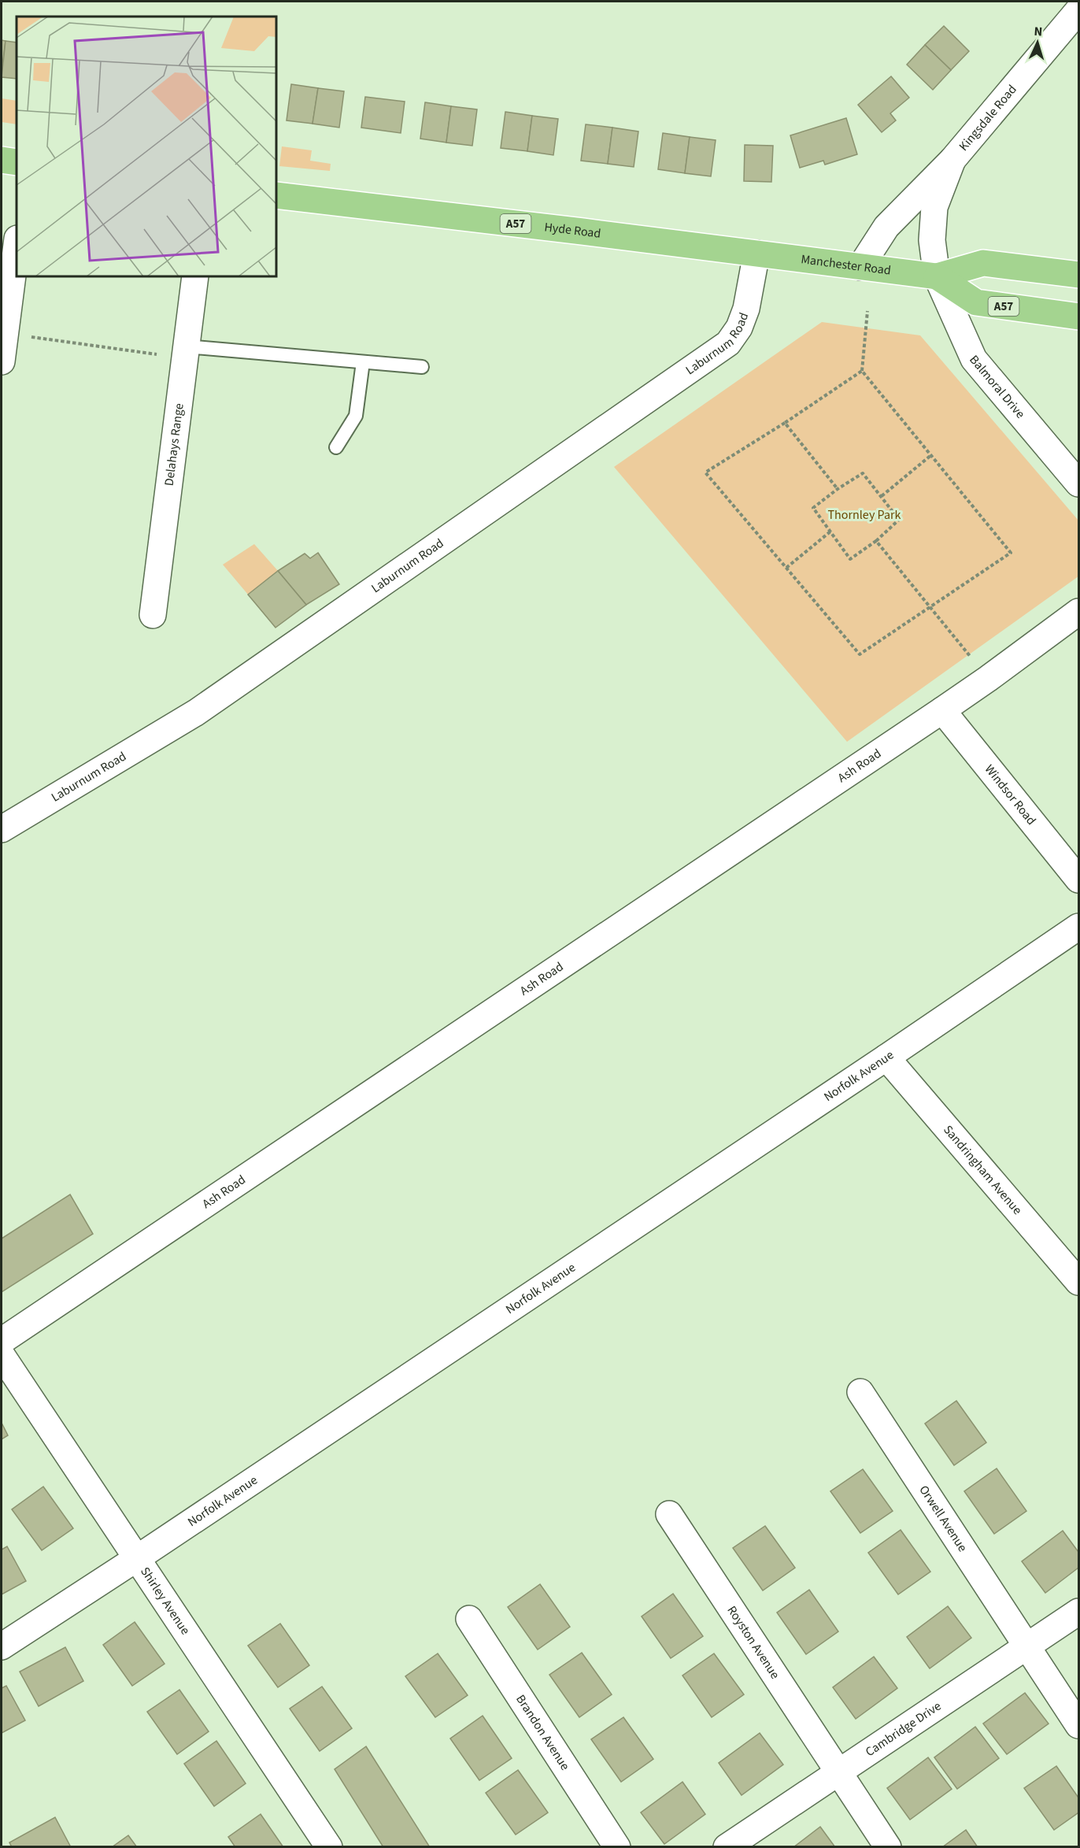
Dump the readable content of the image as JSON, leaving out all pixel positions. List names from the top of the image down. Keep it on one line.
{"streets":{"highway":["A57","Hyde Road","Manchester Road"],"street":["Kingsdale Road","Laburnum Road","Balmoral Drive","Delahays Range","Ash Road","Windsor Road","Norfolk Avenue","Sandringham Avenue","Orwell Avenue","Shirley Avenue","Royston Avenue","Cambridge Drive","Brandon Avenue"]},"crossings":[["Kingsdale Road","Manchester Road"],["Kingsdale Road","Balmoral Drive"],["Hyde Road","Manchester Road"],["Hyde Road","Laburnum Road"],["Manchester Road","Laburnum Road"],["Manchester Road","Balmoral Drive"],["Ash Road","Windsor Road"],["Norfolk Avenue","Sandringham Avenue"],["Norfolk Avenue","Shirley Avenue"],["Orwell Avenue","Cambridge Drive"],["Royston Avenue","Cambridge Drive"]],"parks":["Thornley Park"],"north":"top"}
